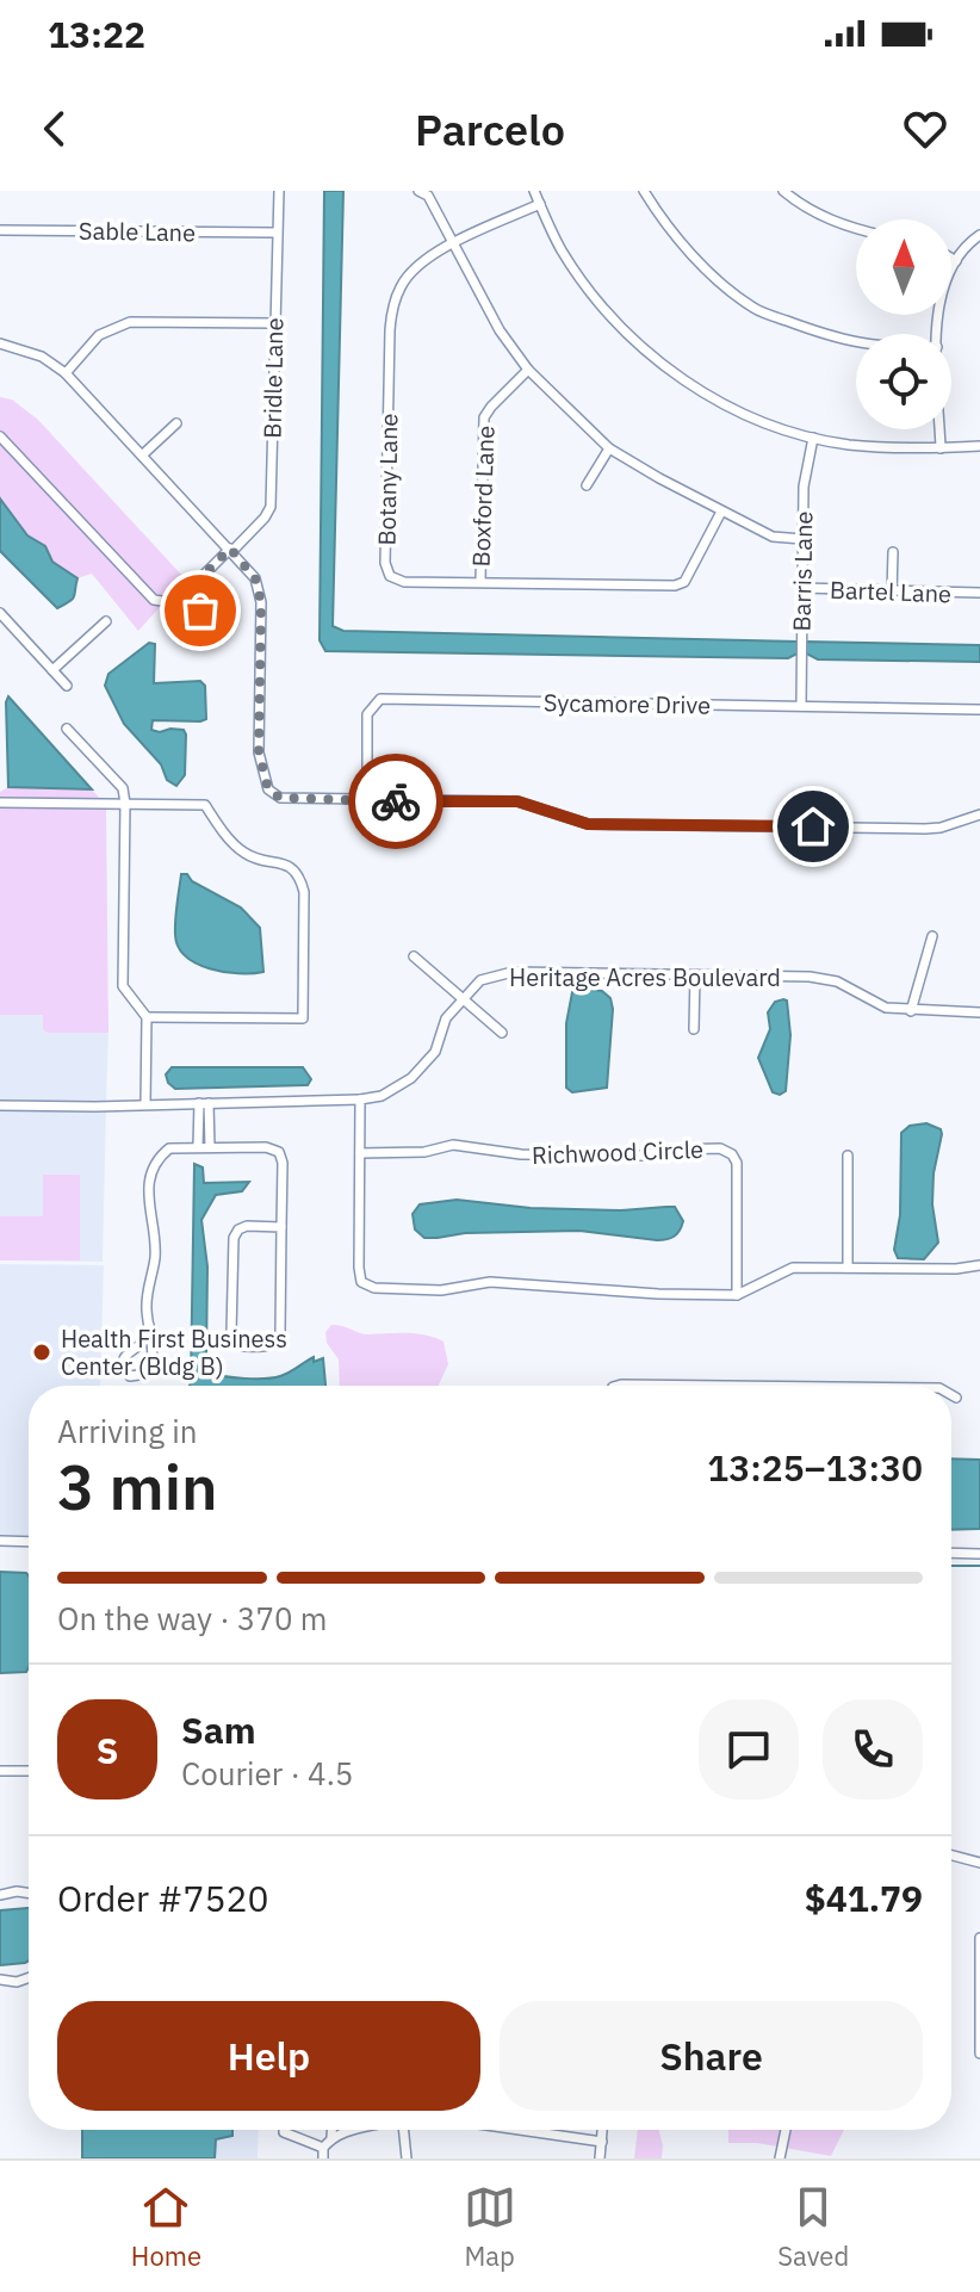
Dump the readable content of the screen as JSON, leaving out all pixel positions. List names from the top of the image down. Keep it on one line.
{"streets":{"street":["Sable Lane","Bridle Lane","Botany Lane","Boxford Lane","Barris Lane","Bartel Lane","Sycamore Drive","Heritage Acres Boulevard","Richwood Circle"]},"crossings":[["Sable Lane","Bridle Lane"],["Botany Lane","Boxford Lane"],["Barris Lane","Bartel Lane"],["Barris Lane","Sycamore Drive"]],"places":["Health First Business Center (Bldg B)"],"north":"top","page":{"status":"13:22","header":"Parcelo","heading":["3 min","Arriving in","13:25–13:30"],"panel":["Sam","Courier · 4.5","Order #7520","$41.79"],"bar":"On the way · 370 m","round":"S","buttons":["Help","Share"],"tabs":["Home","Map","Saved"]}}
